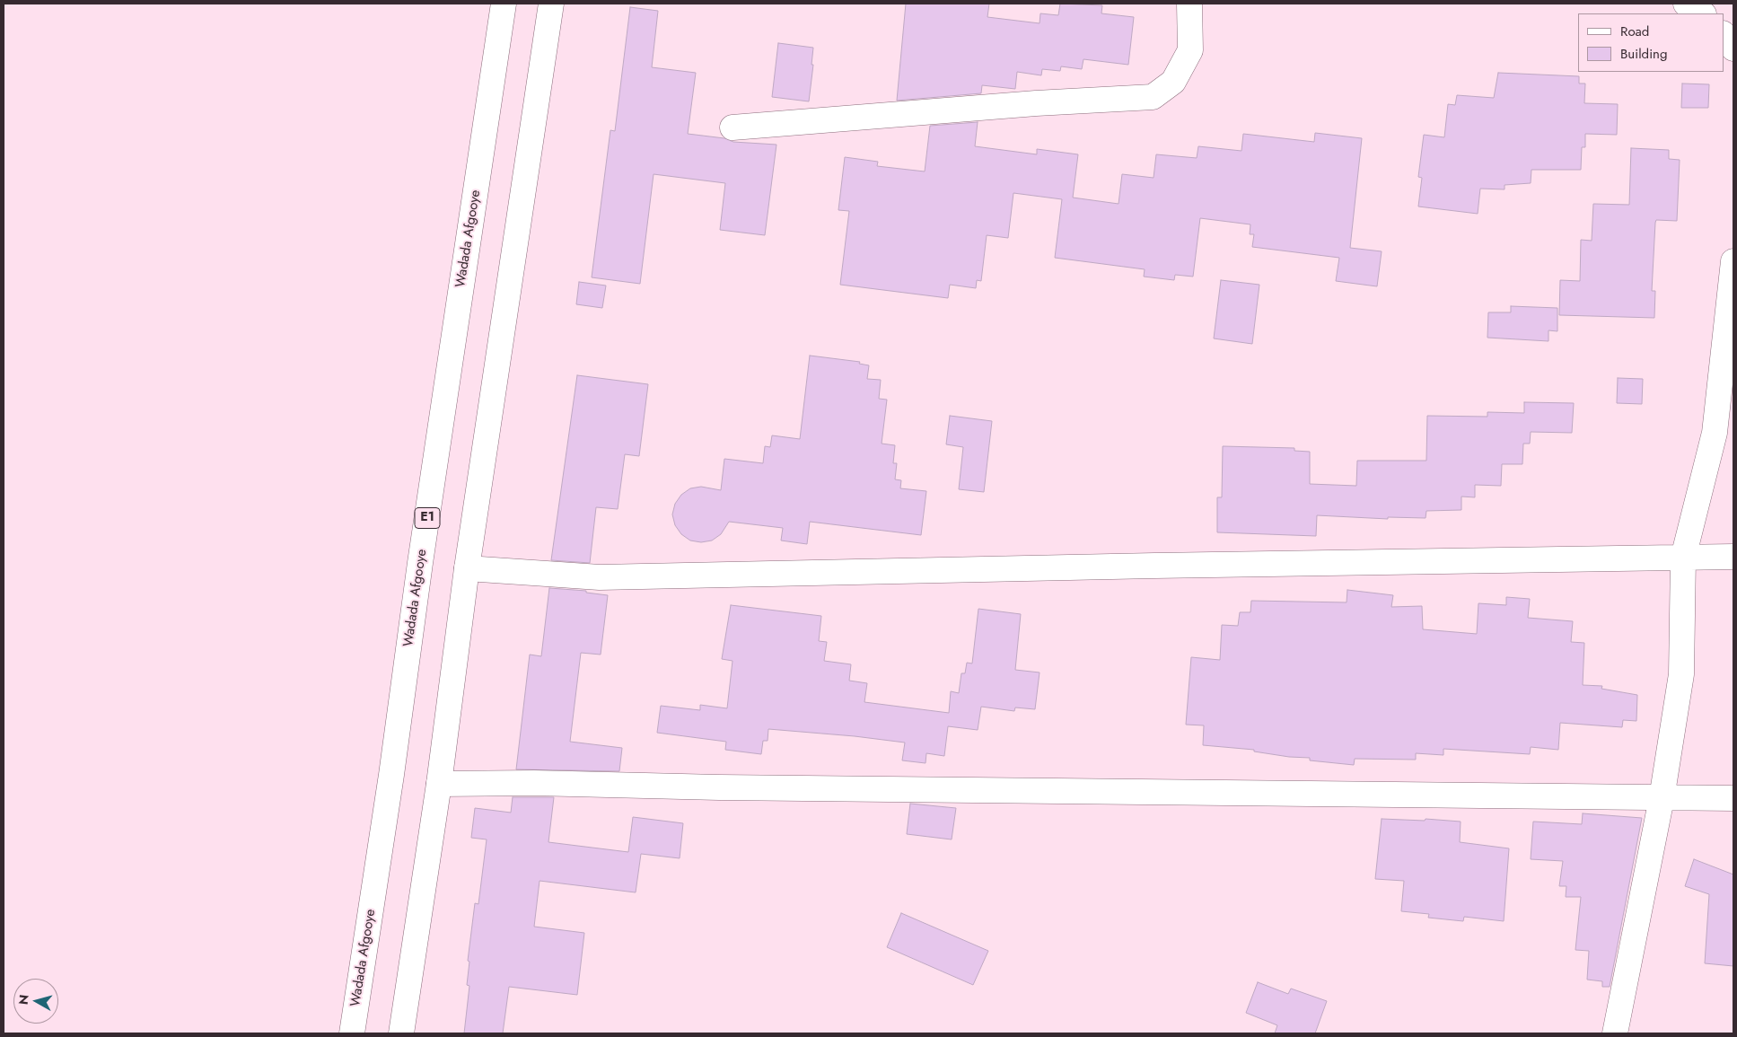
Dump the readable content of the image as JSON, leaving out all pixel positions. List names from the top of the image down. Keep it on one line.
{"streets":{"main road":["Wadada Afgooye","E1"]},"legend":["Road","Building"],"north":"left"}
